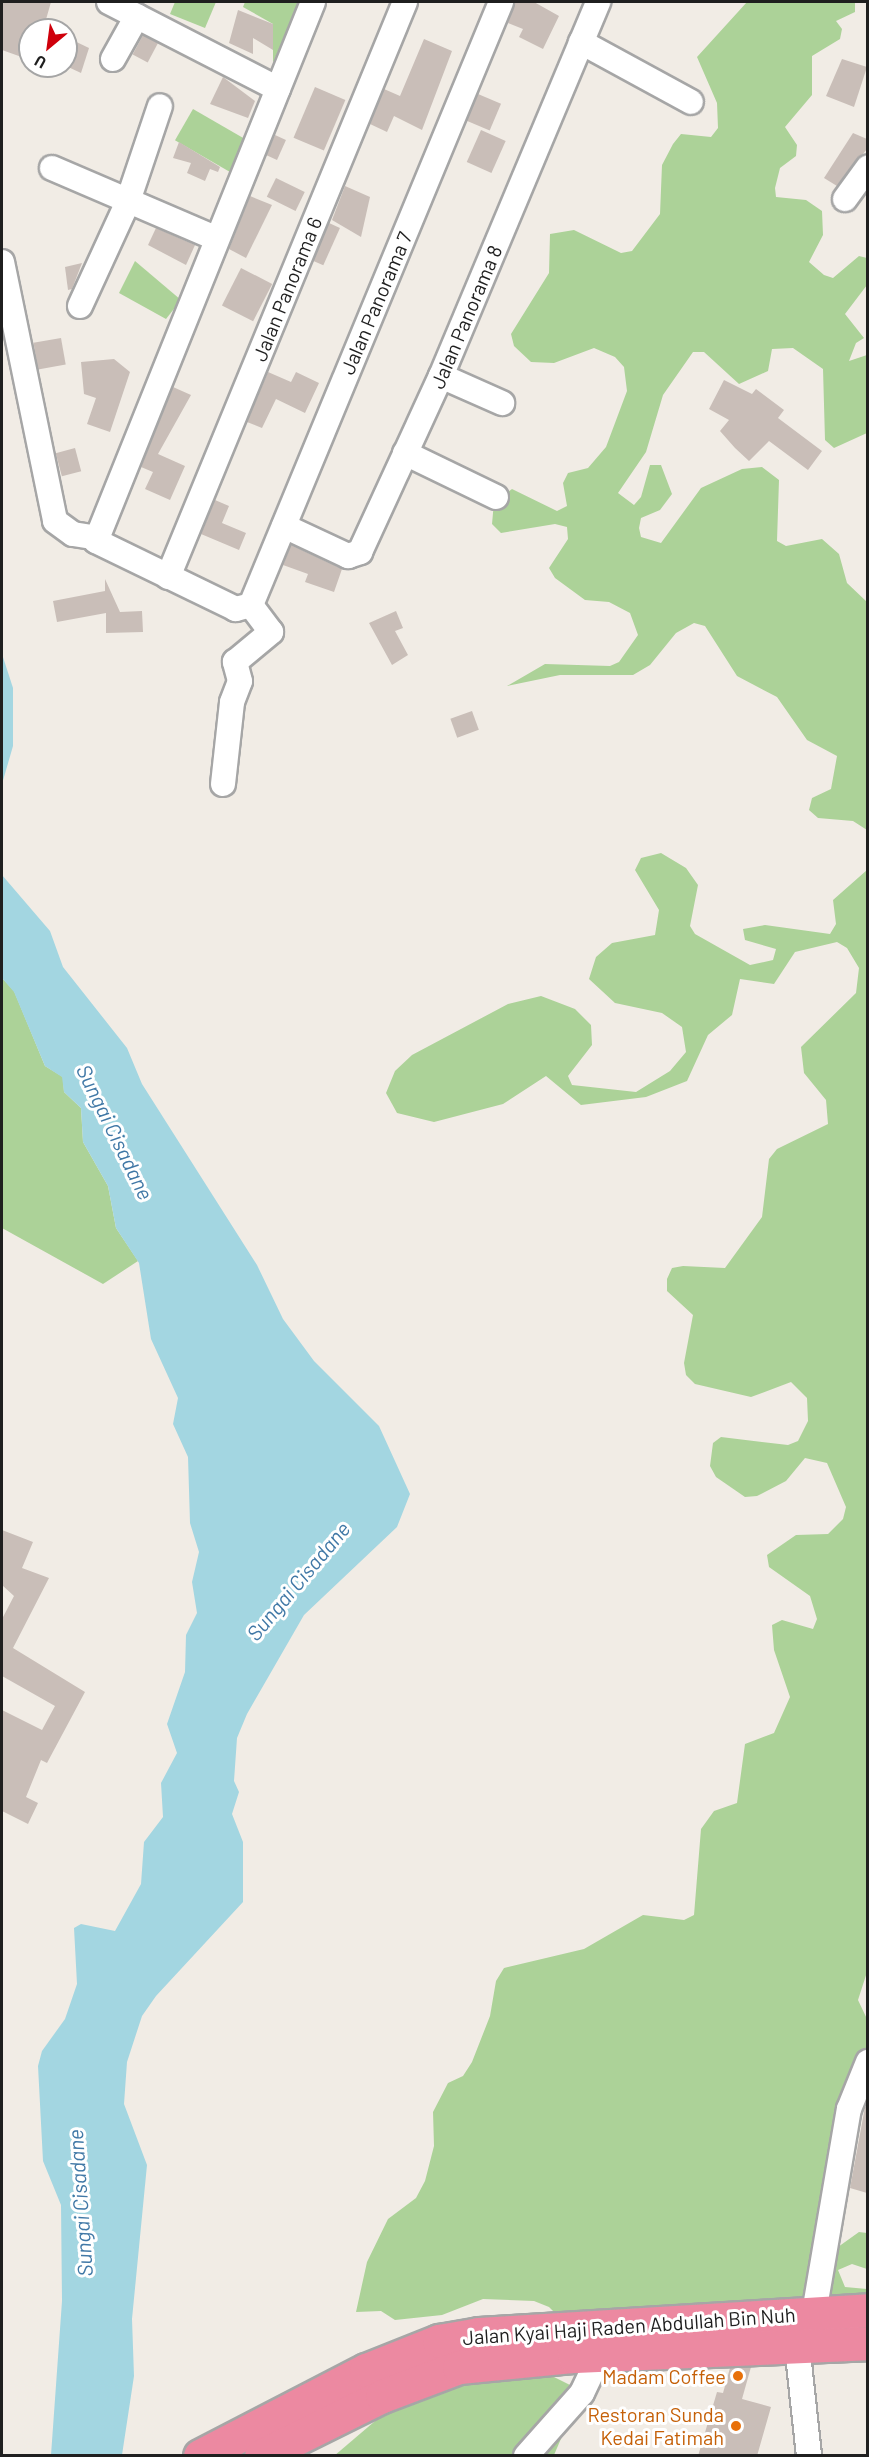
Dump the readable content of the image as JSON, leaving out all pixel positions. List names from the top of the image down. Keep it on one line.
{"streets":{"highway":["Jalan Kyai Haji Raden Abdullah Bin Nuh"],"street":["Jalan Panorama 6","Jalan Panorama 7","Jalan Panorama 8"]},"crossings":[["Jalan Panorama 7","Jalan Panorama 8"]],"water":["Sungai Cisadane"],"places":["Madam Coffee","Restoran Sunda Kedai Fatimah"],"north":"bottom left"}
